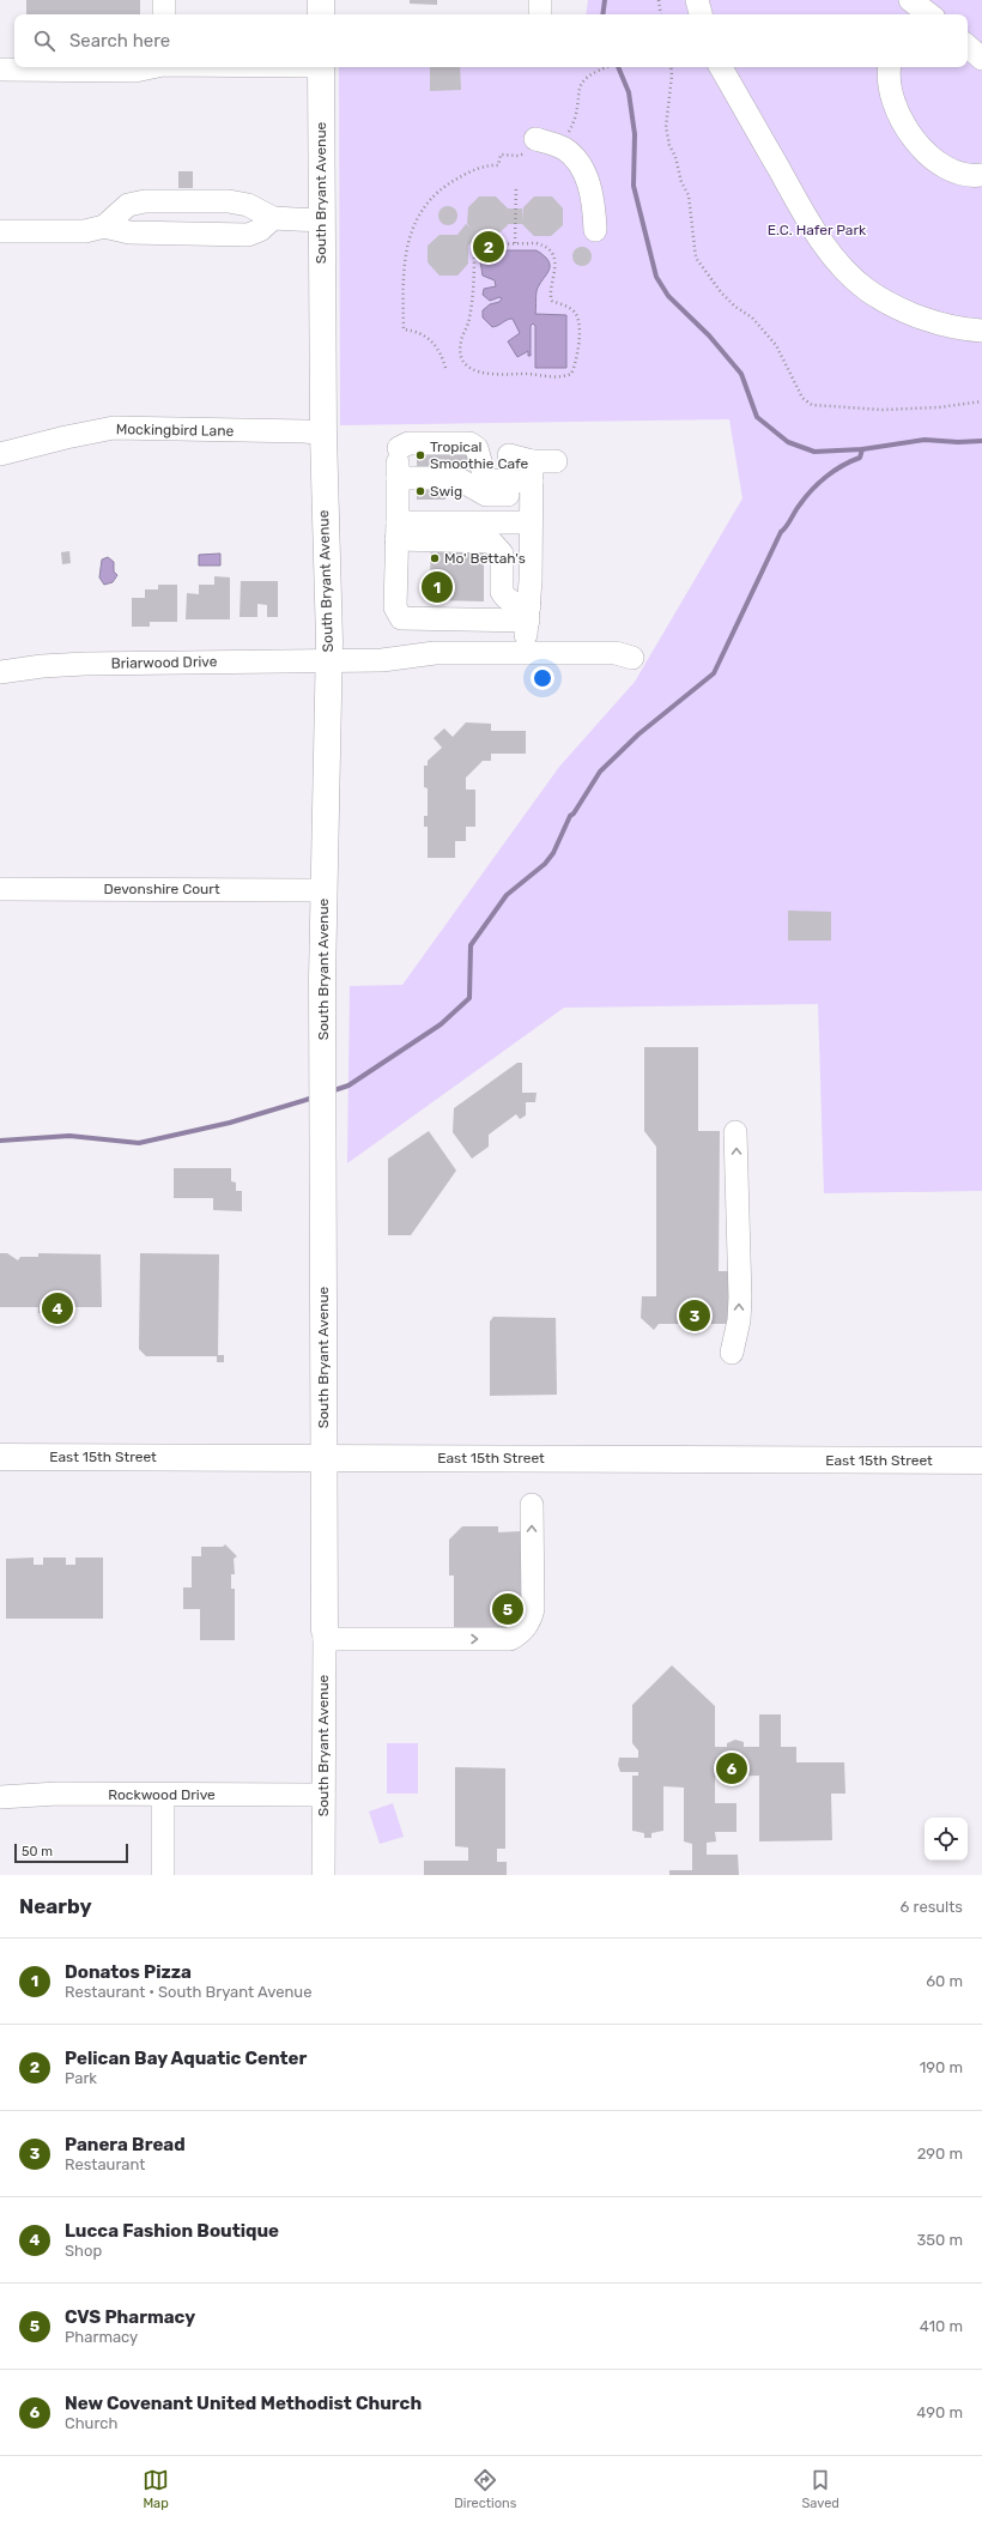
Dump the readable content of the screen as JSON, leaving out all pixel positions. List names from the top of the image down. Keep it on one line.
{"streets":{"main road":["South Bryant Avenue","East 15th Street"],"street":["Mockingbird Lane","Briarwood Drive","Devonshire Court","Rockwood Drive"]},"crossings":[["South Bryant Avenue","Mockingbird Lane"],["South Bryant Avenue","Briarwood Drive"],["South Bryant Avenue","Devonshire Court"],["South Bryant Avenue","East 15th Street"],["South Bryant Avenue","Rockwood Drive"]],"parks":["E.C. Hafer Park"],"places":["Tropical Smoothie Cafe","Swig","Mo' Bettah's"],"scale_bar":"50 m","page":{"search":"Search here","pins":["2","1","4","3","5","6"],"scale":"50 m","heading":["Nearby","6 results"],"list":[{"mark":"1","name":"Donatos Pizza","note":"Restaurant · South Bryant Avenue","value":"60 m"},{"mark":"2","name":"Pelican Bay Aquatic Center","note":"Park","value":"190 m"},{"mark":"3","name":"Panera Bread","note":"Restaurant","value":"290 m"},{"mark":"4","name":"Lucca Fashion Boutique","note":"Shop","value":"350 m"},{"mark":"5","name":"CVS Pharmacy","note":"Pharmacy","value":"410 m"},{"mark":"6","name":"New Covenant United Methodist Church","note":"Church","value":"490 m"}],"nav":["Map","Directions","Saved"]}}
